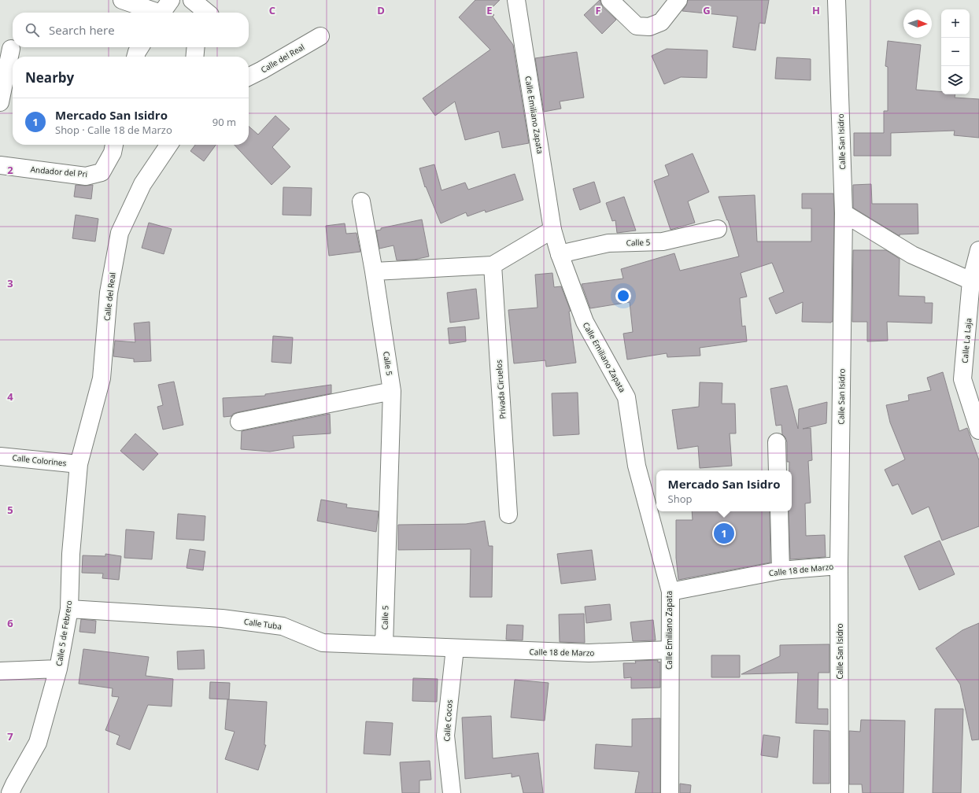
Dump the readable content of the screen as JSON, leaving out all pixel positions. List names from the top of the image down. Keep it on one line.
{"streets":{"street":["Calle del Real","Calle Emiliano Zapata","Calle San Isidro","Andador del Pri","Calle 5","Calle La Laja","Privada Ciruelos","Calle Colorines","Calle 18 de Marzo","Calle Tuba","Calle 5 de Febrero","Calle Cocos"]},"crossings":[["Calle del Real","Calle Colorines"],["Calle del Real","Calle 5 de Febrero"],["Calle Emiliano Zapata","Calle 5"],["Calle Emiliano Zapata","Calle 18 de Marzo"],["Calle San Isidro","Calle 18 de Marzo"],["Calle 5","Calle Tuba"],["Calle Colorines","Calle 5 de Febrero"],["Calle 18 de Marzo","Calle Tuba"],["Calle 18 de Marzo","Calle Cocos"],["Calle Tuba","Calle 5 de Febrero"],["Calle Tuba","Calle Cocos"]],"north":"right","page":{"map_buttons":["+","−"],"search":"Search here","heading":"Nearby","list":[{"mark":"1","name":"Mercado San Isidro","note":"Shop · Calle 18 de Marzo","value":"90 m"}],"popup":["Mercado San Isidro","Shop"],"pins":"1"},"grid":{"columns":["C","D","E","F","G","H"],"rows":["2","3","4","5","6","7"]}}
